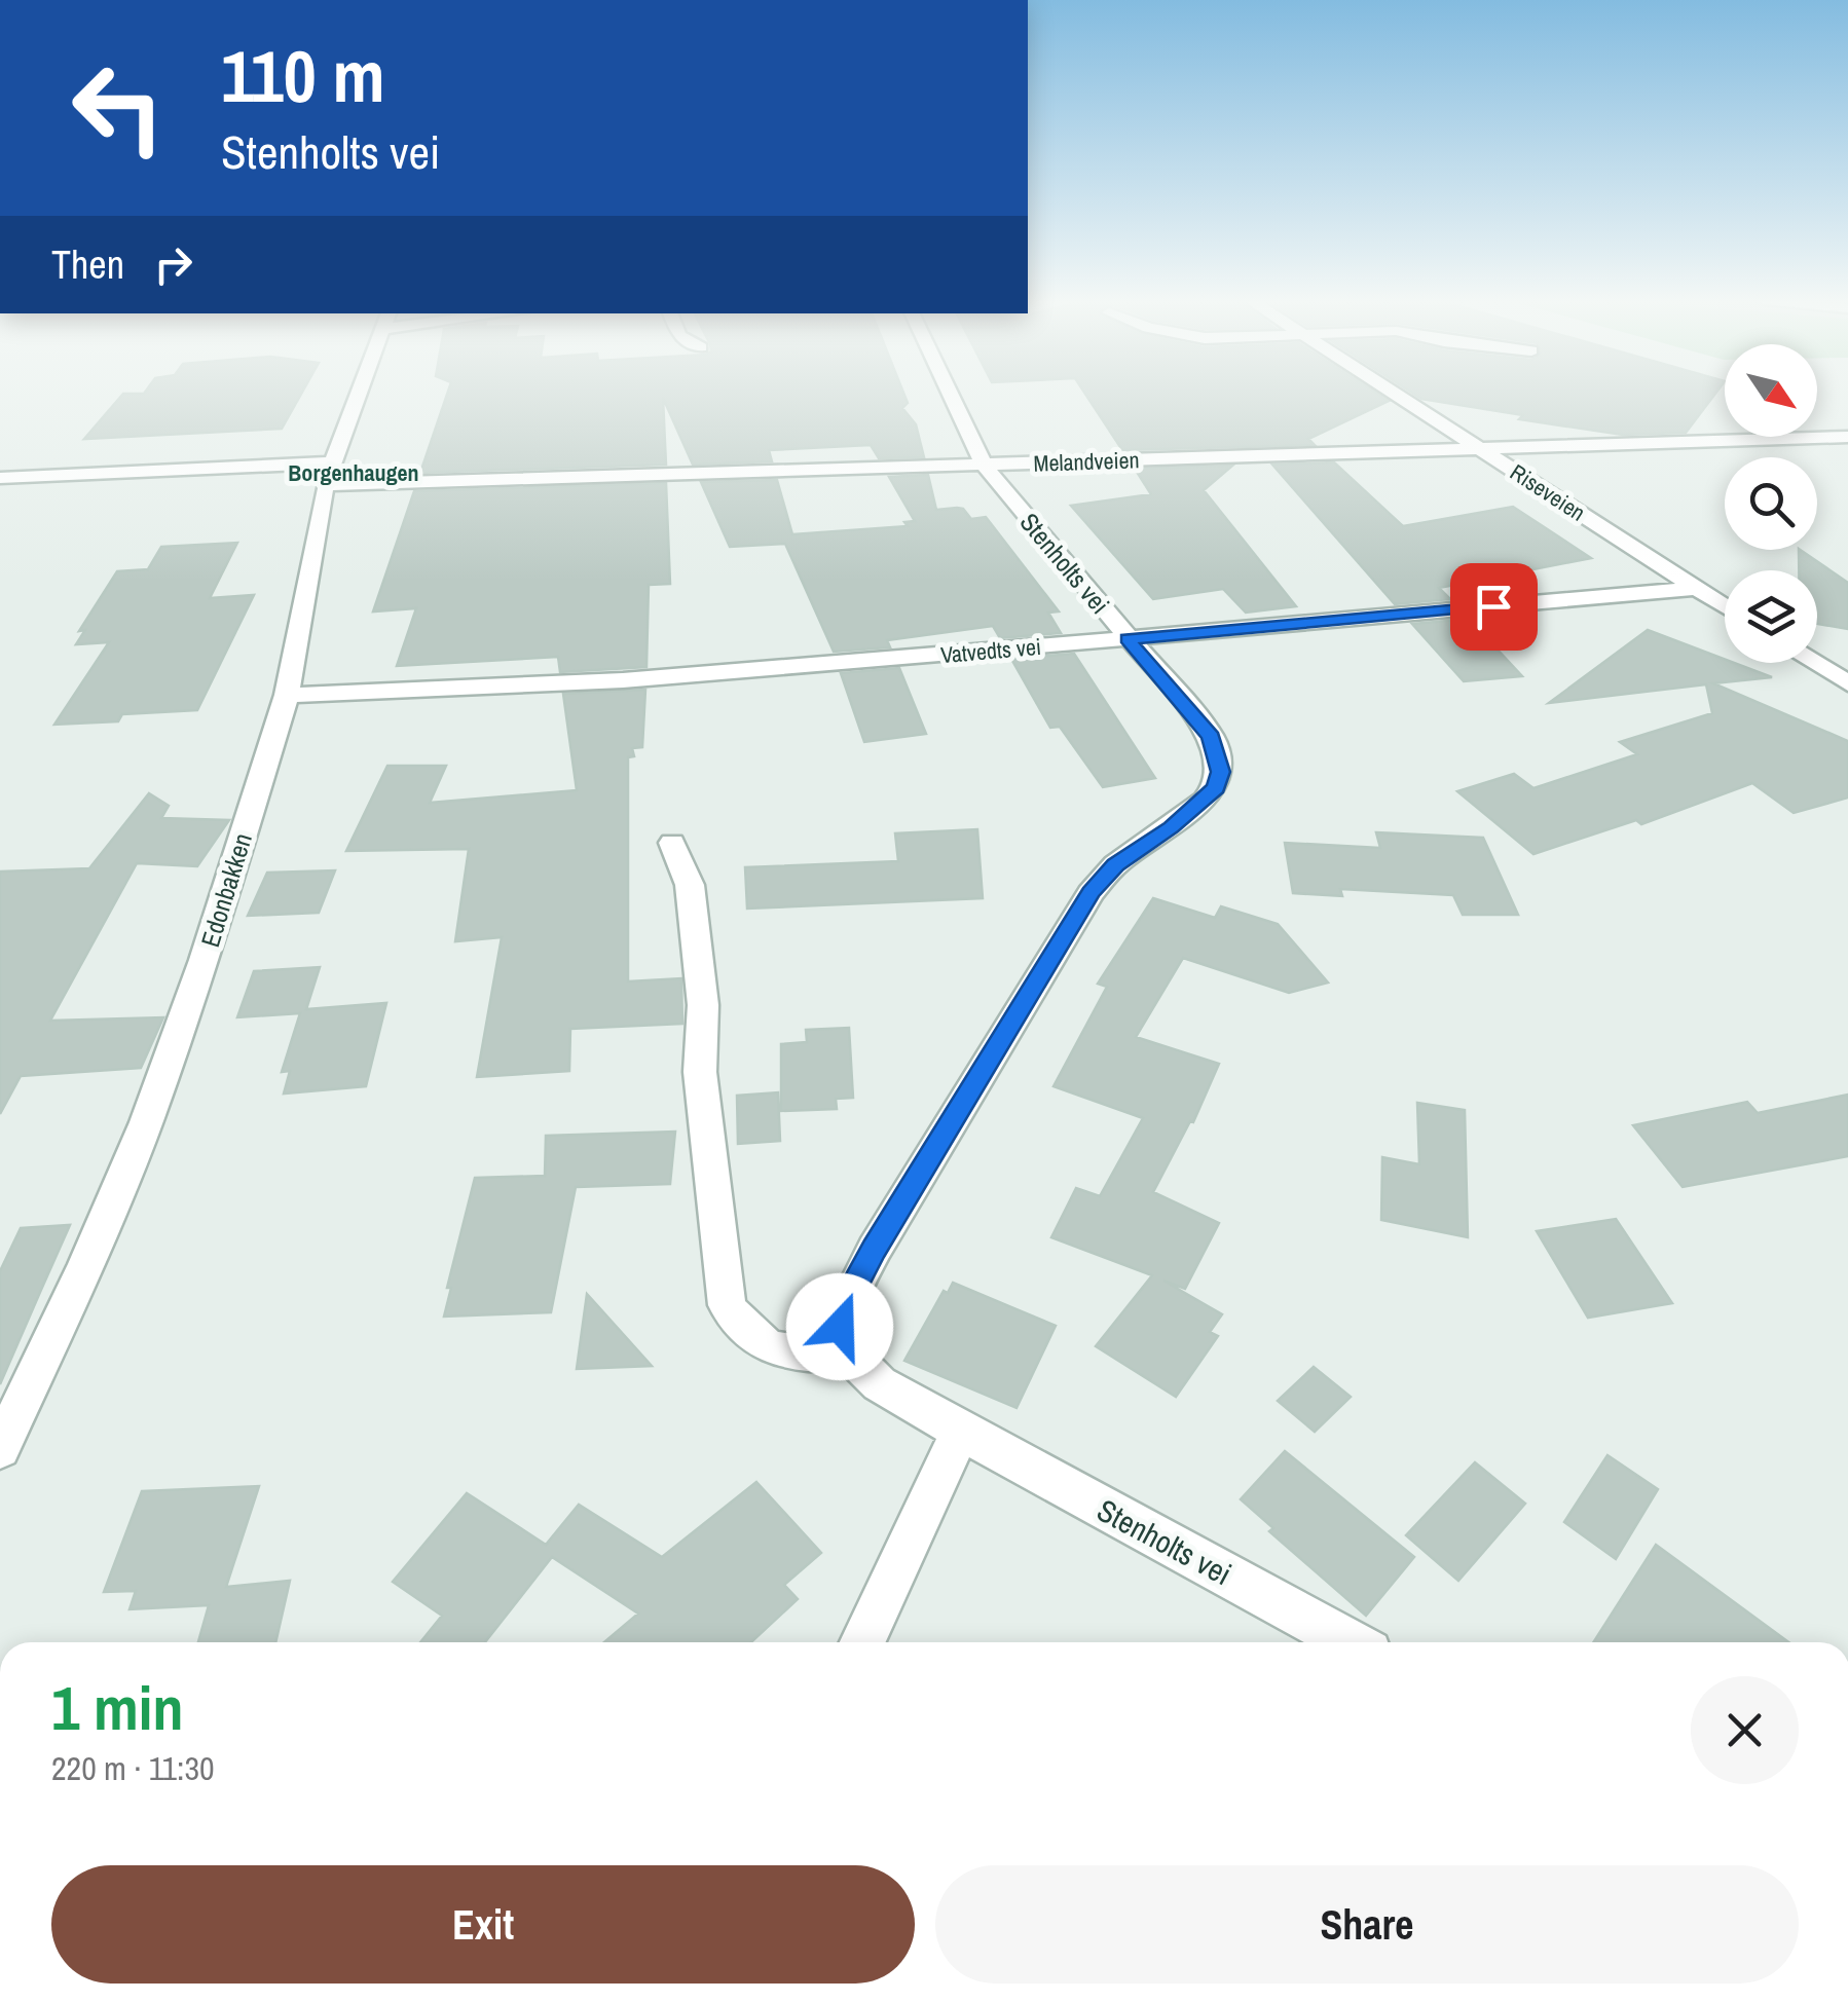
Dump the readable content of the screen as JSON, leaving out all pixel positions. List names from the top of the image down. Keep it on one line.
{"streets":{"street":["Melandveien","Riseveien","Stenholts vei","Vatvedts vei","Edonbakken"]},"crossings":[["Melandveien","Riseveien"],["Melandveien","Stenholts vei"],["Melandveien","Edonbakken"],["Riseveien","Vatvedts vei"],["Stenholts vei","Vatvedts vei"],["Vatvedts vei","Edonbakken"]],"districts":["Borgenhaugen"],"north":"bottom right","page":{"turn":["110 m","Stenholts vei"],"then":"Then","heading":["1 min","220 m · 11:30"],"buttons":["Exit","Share"]}}
